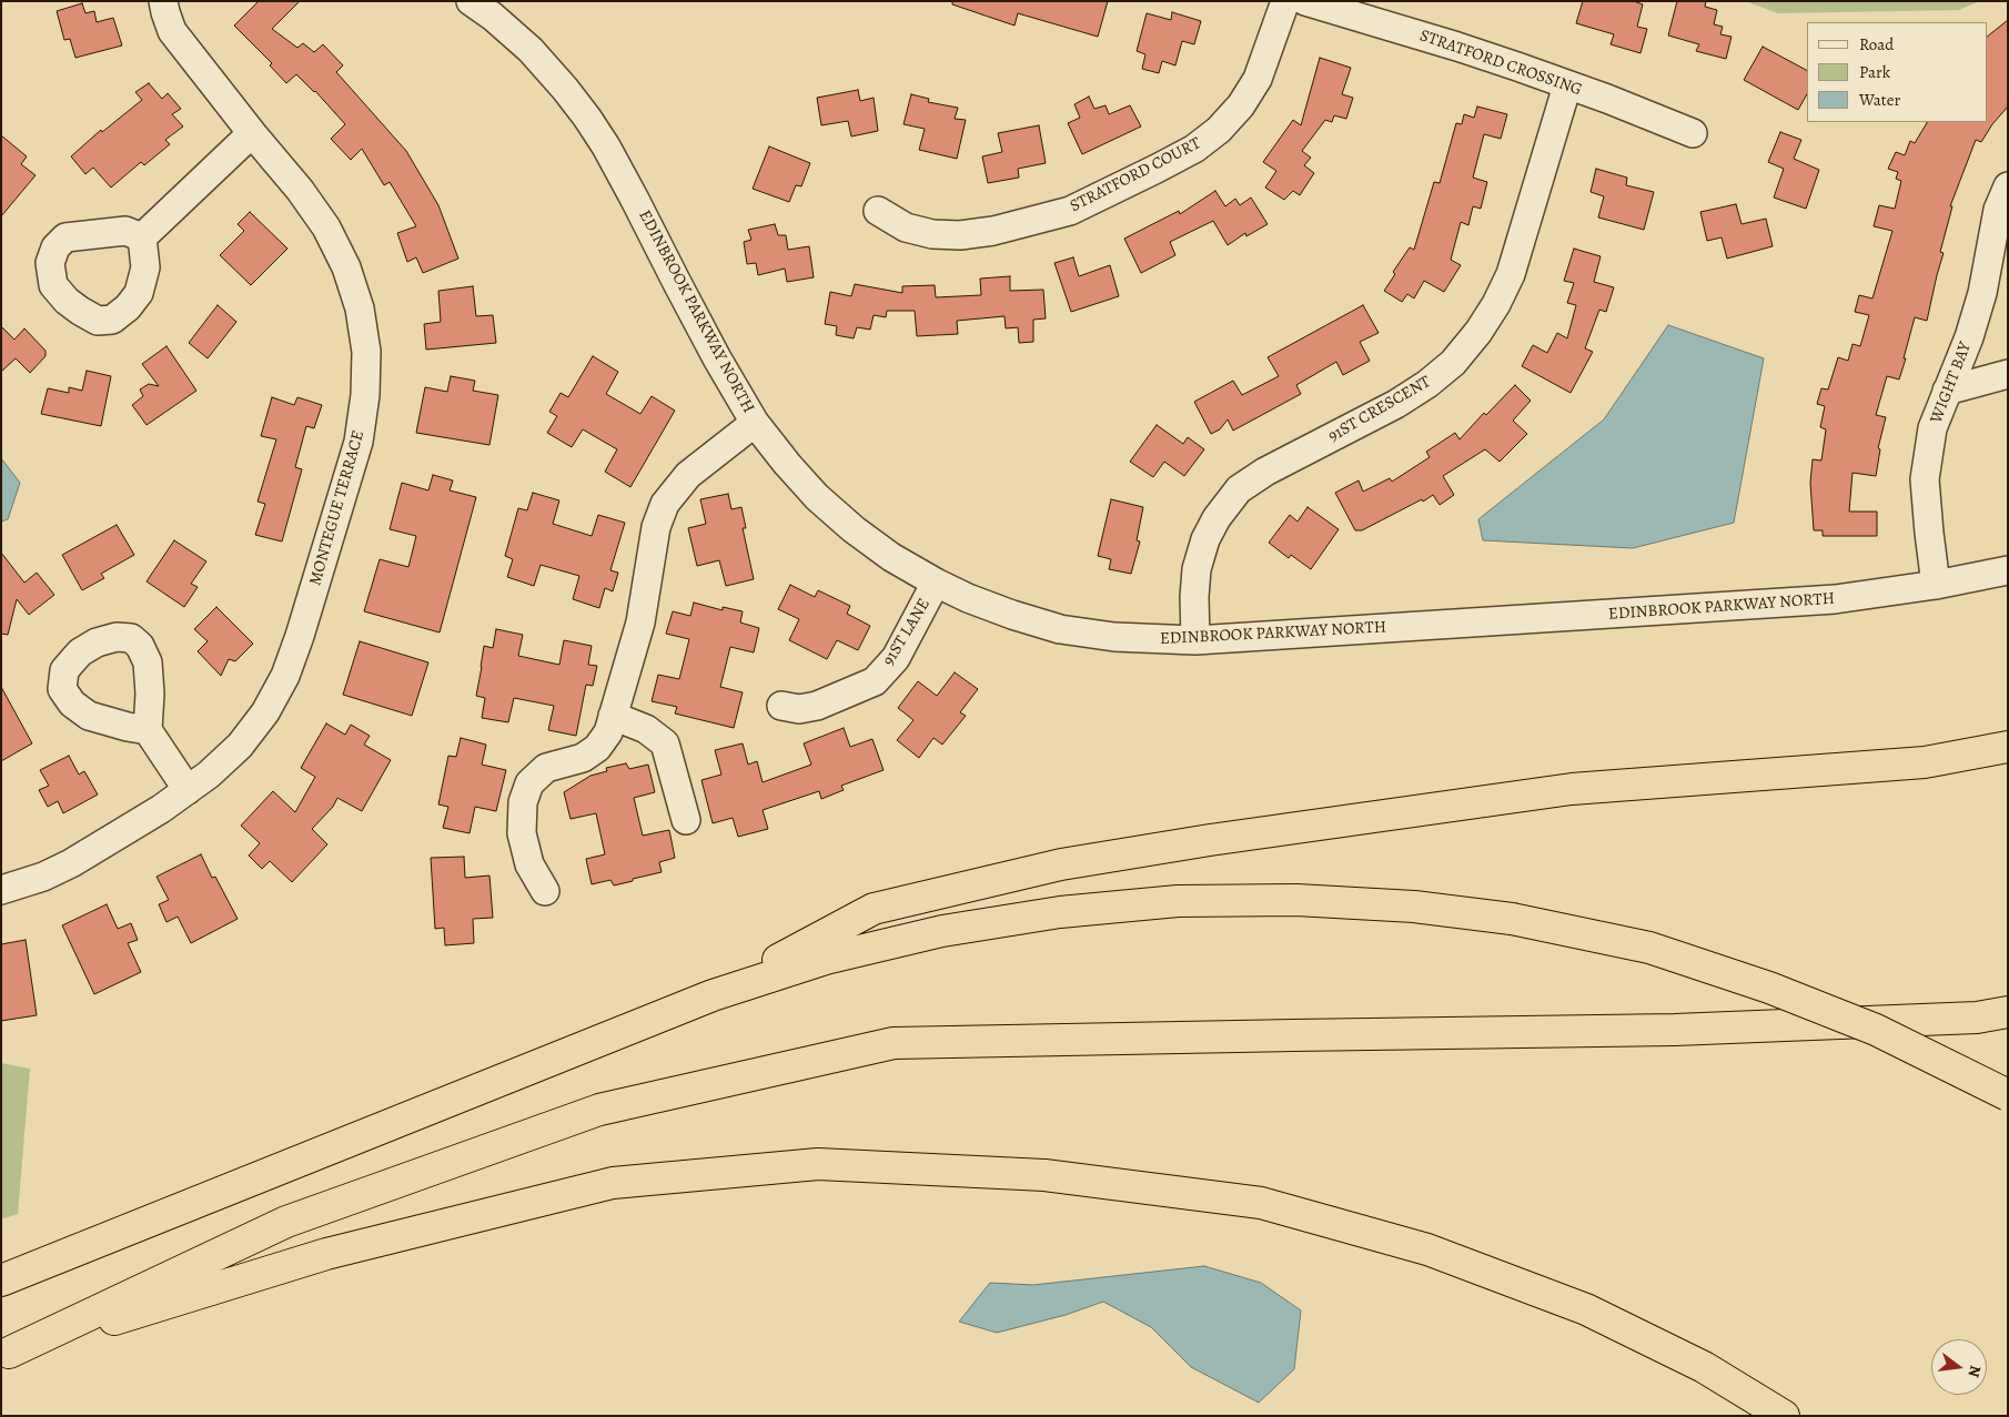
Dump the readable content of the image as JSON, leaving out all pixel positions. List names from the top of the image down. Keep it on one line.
{"streets":{"street":["STRATFORD CROSSING","STRATFORD COURT","EDINBROOK PARKWAY NORTH","WIGHT BAY","91ST CRESCENT","MONTEGUE TERRACE","91ST LANE"]},"crossings":[["STRATFORD CROSSING","91ST CRESCENT"],["EDINBROOK PARKWAY NORTH","WIGHT BAY"],["EDINBROOK PARKWAY NORTH","91ST CRESCENT"],["EDINBROOK PARKWAY NORTH","91ST LANE"]],"legend":["Road","Park","Water"],"north":"right"}
